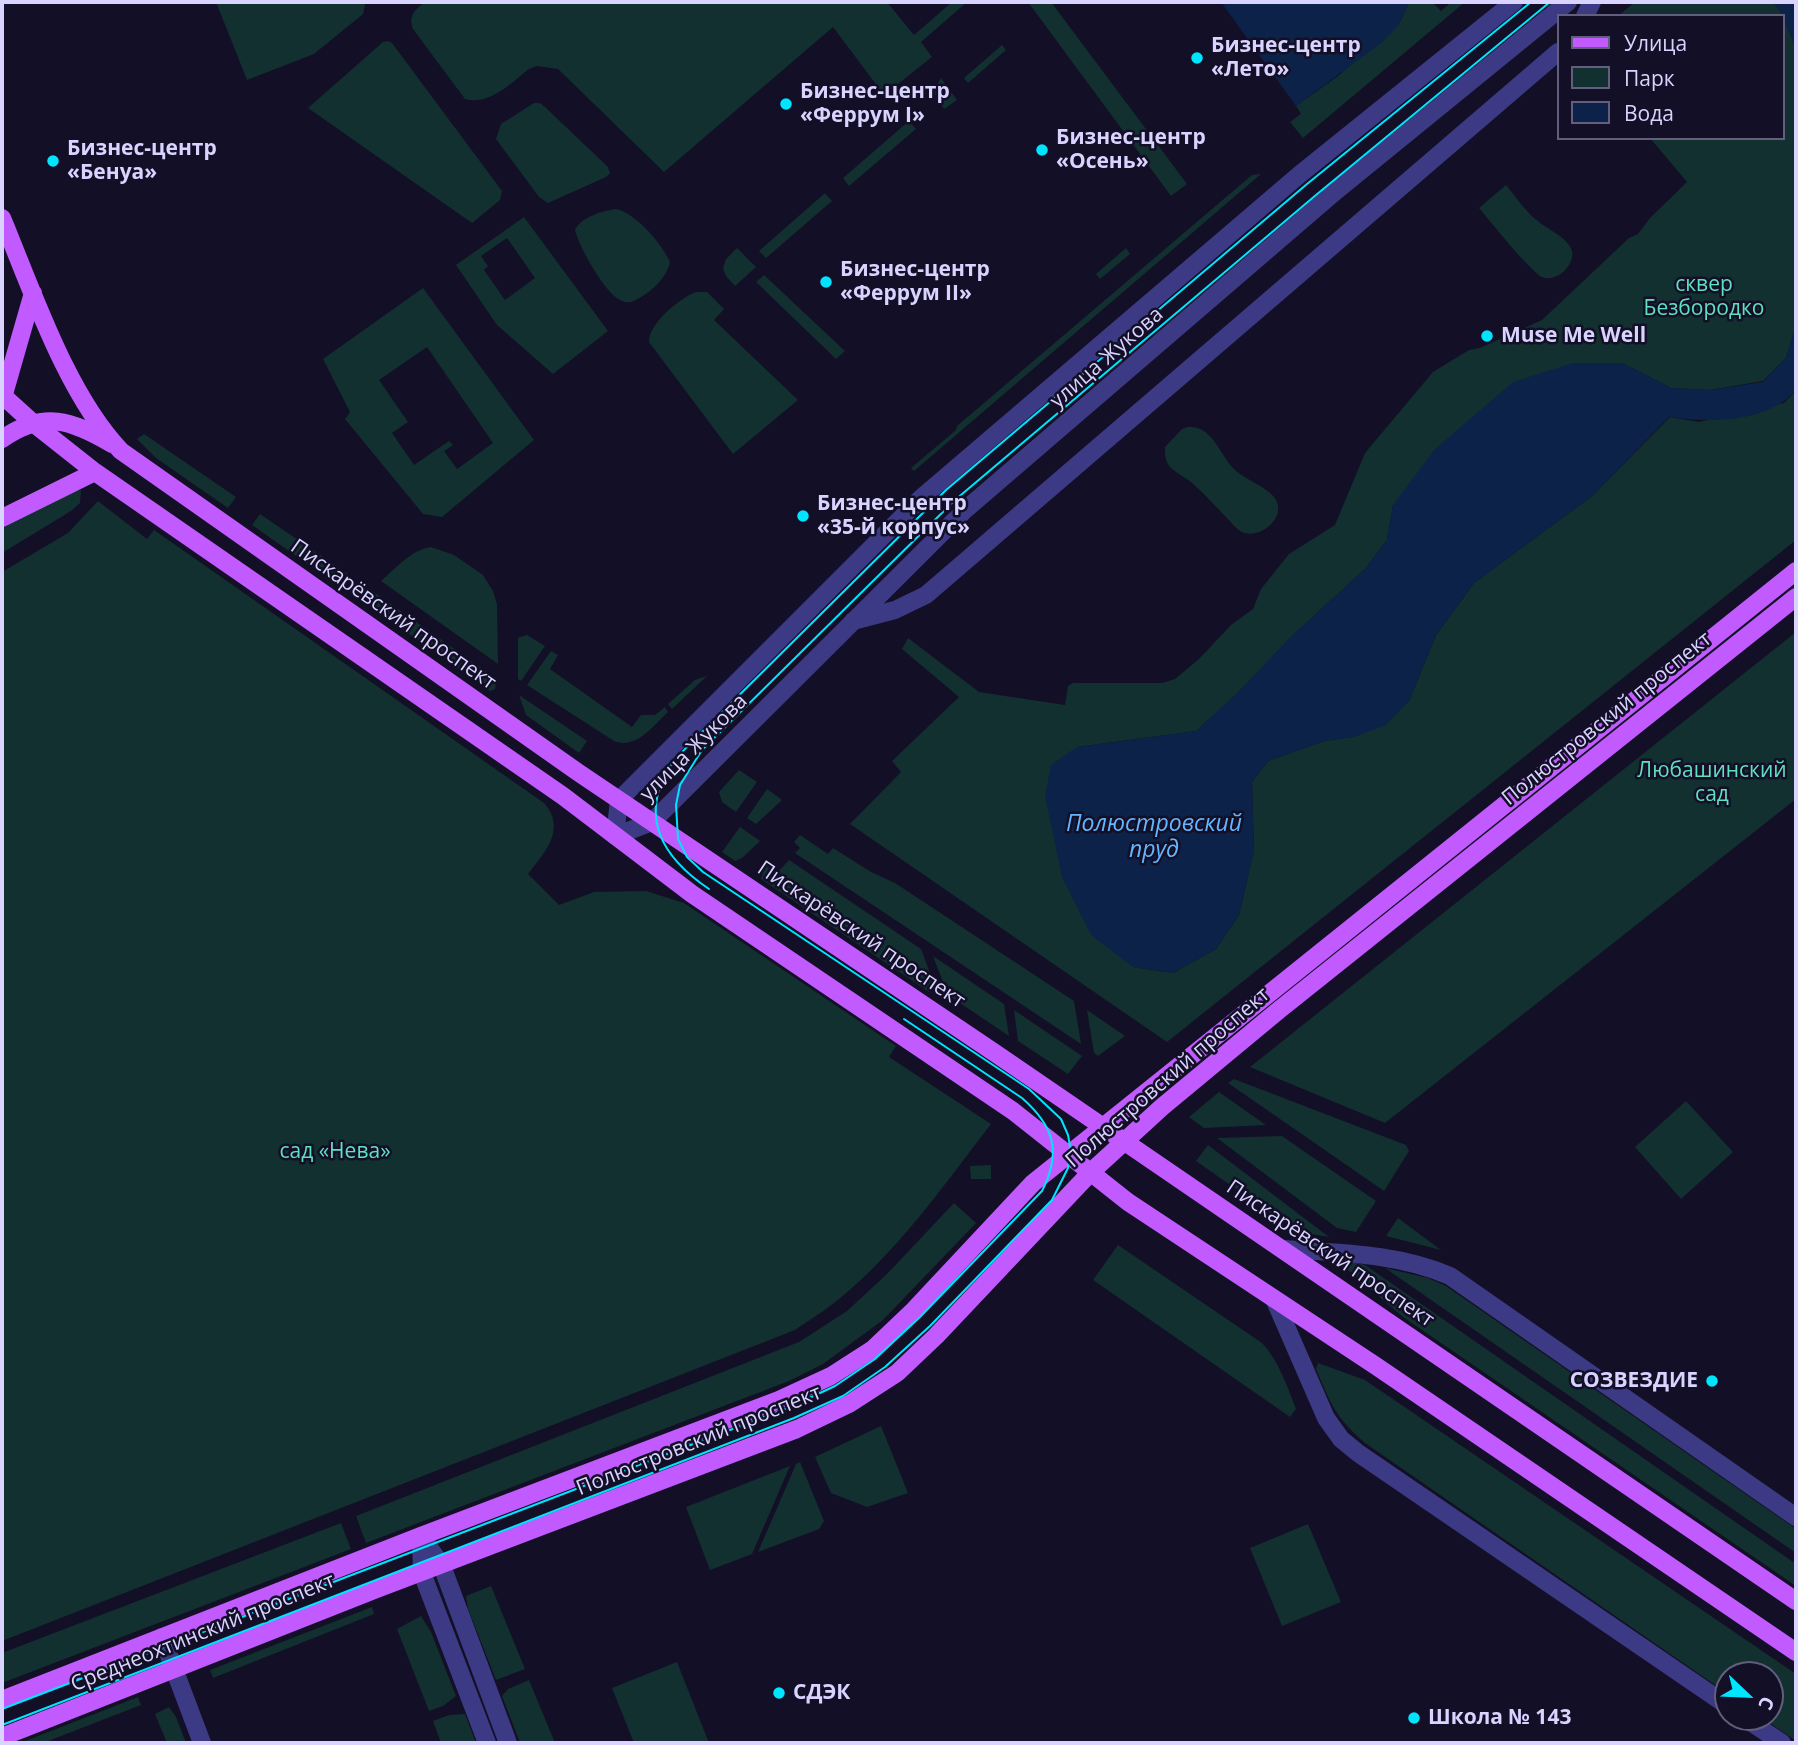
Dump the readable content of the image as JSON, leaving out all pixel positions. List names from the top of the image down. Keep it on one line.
{"streets":{"main road":["Пискарёвский проспект","Полюстровский проспект","Среднеохтинский проспект"],"street":["улица Жукова"]},"crossings":[["улица Жукова","Пискарёвский проспект"],["Пискарёвский проспект","Полюстровский проспект"],["Полюстровский проспект","Среднеохтинский проспект"]],"water":["Полюстровский пруд"],"parks":["сквер Безбородко","Любашинский сад","сад «Нева»"],"places":["Бизнес-центр «Лето»","Бизнес-центр «Феррум I»","Бизнес-центр «Осень»","Бизнес-центр «Бенуа»","Бизнес-центр «Феррум II»","Muse Me Well","Бизнес-центр «35-й корпус»","СОЗВЕЗДИЕ","СДЭК","Школа № 143"],"legend":["Улица","Парк","Вода"],"north":"bottom right"}
